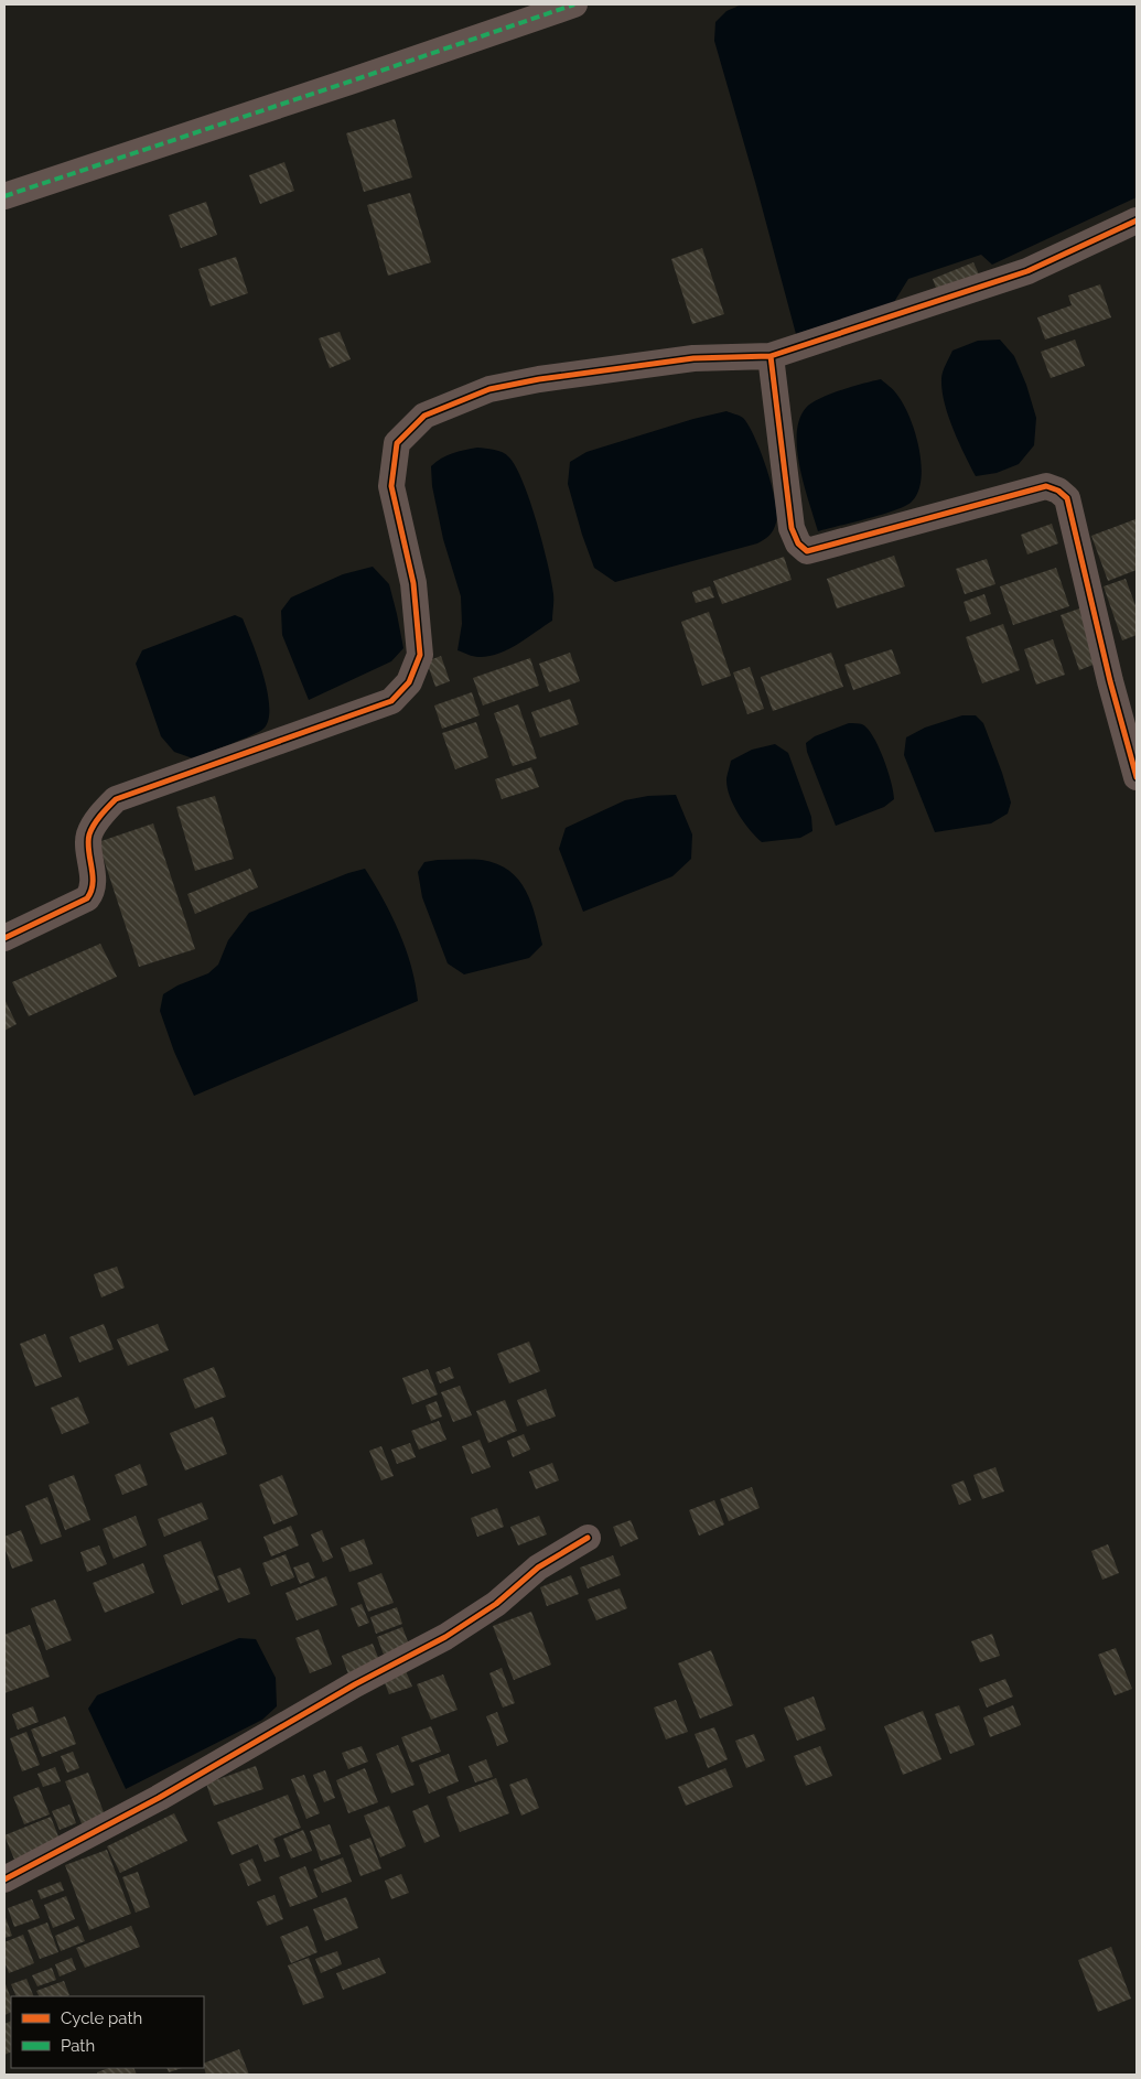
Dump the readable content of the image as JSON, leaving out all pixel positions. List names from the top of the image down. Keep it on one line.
{"legend":["Cycle path","Path"]}
